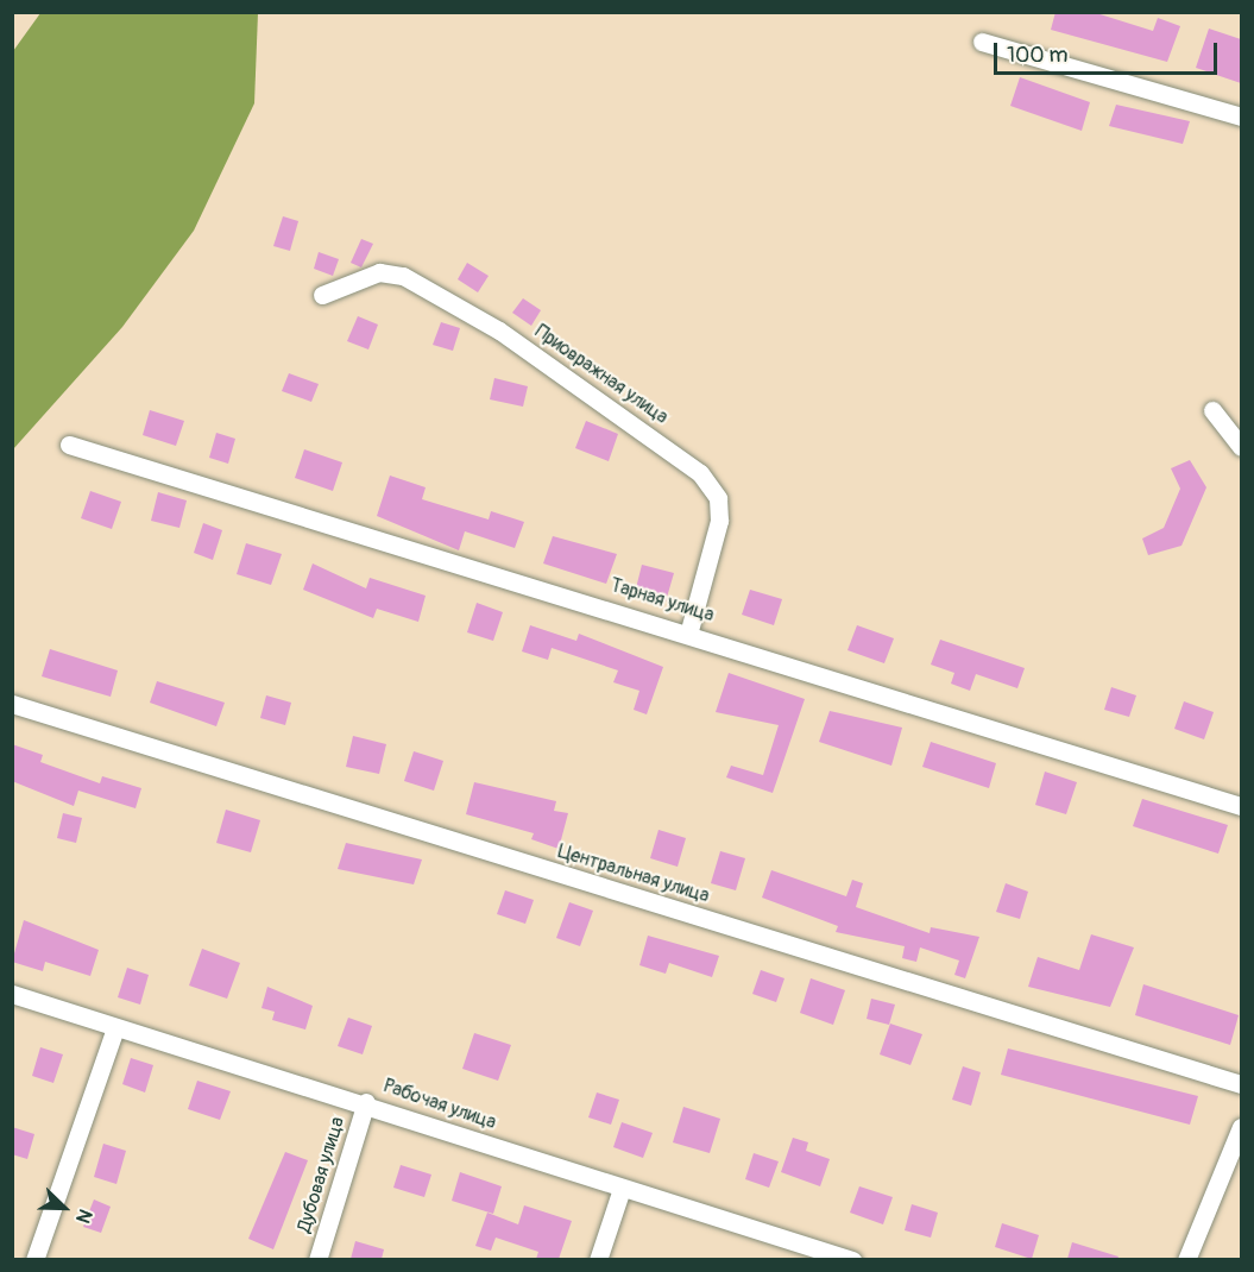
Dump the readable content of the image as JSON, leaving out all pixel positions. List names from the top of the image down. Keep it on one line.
{"streets":{"street":["Приовражная улица","Тарная улица","Центральная улица","Рабочая улица","Дубовая улица"]},"crossings":[["Приовражная улица","Тарная улица"],["Рабочая улица","Дубовая улица"]],"scale_bar":"100 m","north":"bottom right"}
